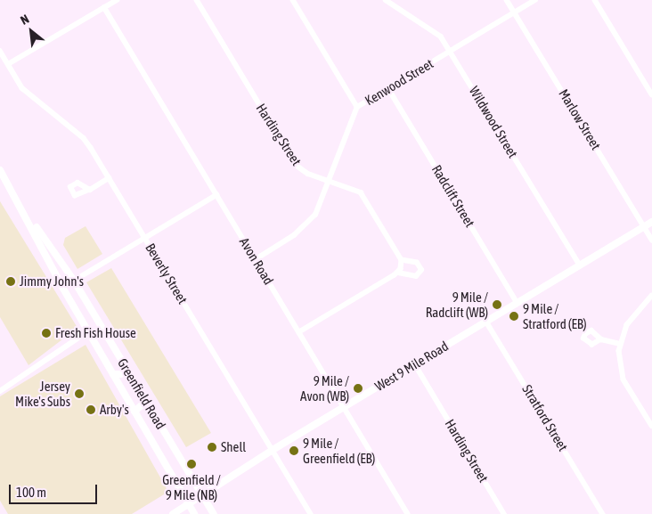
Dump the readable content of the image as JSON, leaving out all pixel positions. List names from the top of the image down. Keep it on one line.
{"streets":{"main road":["West 9 Mile Road","Greenfield Road"],"street":["Kenwood Street","Marlow Street","Wildwood Street","Harding Street","Radclift Street","Avon Road","Beverly Street","Stratford Street"]},"crossings":[["Kenwood Street","Marlow Street"],["Kenwood Street","Wildwood Street"],["Kenwood Street","Harding Street"],["Kenwood Street","Radclift Street"],["Kenwood Street","Avon Road"],["Marlow Street","West 9 Mile Road"],["Wildwood Street","West 9 Mile Road"],["Harding Street","West 9 Mile Road"],["Radclift Street","West 9 Mile Road"],["Avon Road","West 9 Mile Road"],["Beverly Street","West 9 Mile Road"],["West 9 Mile Road","Greenfield Road"],["West 9 Mile Road","Stratford Street"]],"places":["Jimmy John's","9 Mile / Radclift (WB)","9 Mile / Stratford (EB)","Fresh Fish House","9 Mile / Avon (WB)","Jersey Mike's Subs","Arby's","Shell","9 Mile / Greenfield (EB)","Greenfield / 9 Mile (NB)"],"scale_bar":"100 m","north":"top left"}
